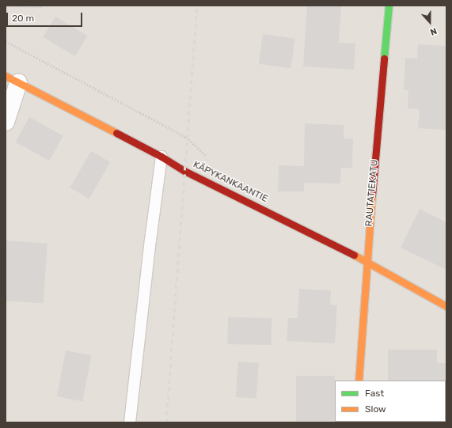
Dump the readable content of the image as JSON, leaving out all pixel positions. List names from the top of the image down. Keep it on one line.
{"streets":{"street":["KÄPYKANKAANTIE","RAUTATIEKATU"]},"crossings":[["KÄPYKANKAANTIE","RAUTATIEKATU"]],"legend":["Fast","Slow"],"scale_bar":"20 m","north":"bottom"}
